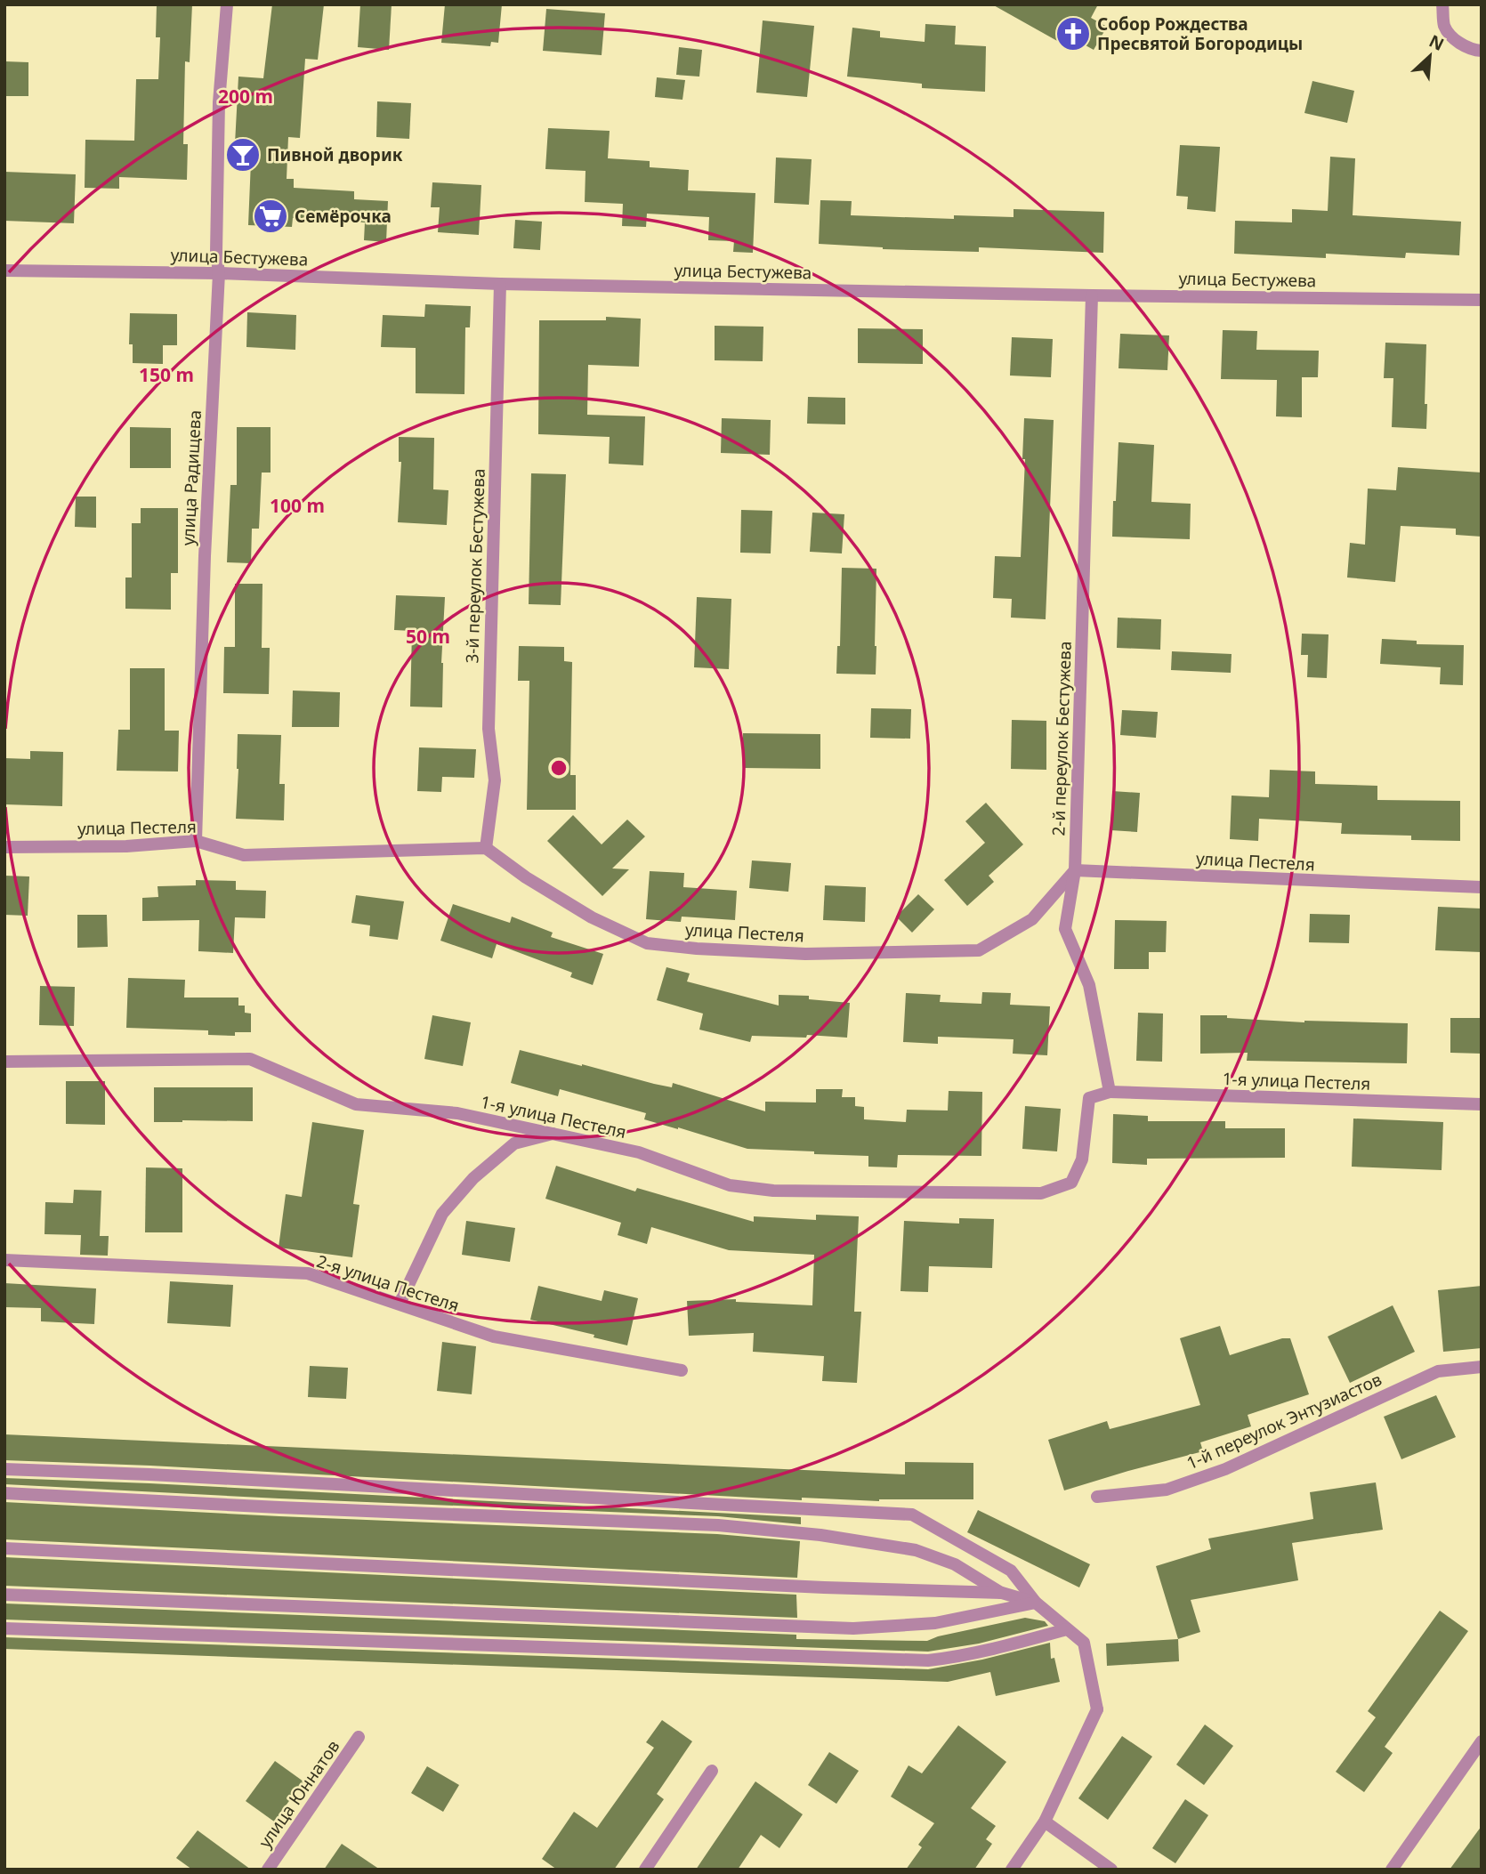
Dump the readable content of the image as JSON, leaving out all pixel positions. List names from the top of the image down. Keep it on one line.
{"streets":{"street":["улица Бестужева","улица Радищева","3-й переулок Бестужева","2-й переулок Бестужева","улица Пестеля","1-я улица Пестеля","2-я улица Пестеля","1-й переулок Энтузиастов","улица Юннатов"]},"crossings":[["улица Бестужева","улица Радищева"],["улица Бестужева","3-й переулок Бестужева"],["улица Бестужева","2-й переулок Бестужева"],["улица Радищева","улица Пестеля"],["3-й переулок Бестужева","улица Пестеля"],["2-й переулок Бестужева","улица Пестеля"],["2-й переулок Бестужева","1-я улица Пестеля"]],"places":{"church":["Собор Рождества Пресвятой Богородицы"],"bar":["Пивной дворик"],"supermarket":["Семёрочка"]},"north":"top right","rings":["200 m","150 m","100 m","50 m"]}
